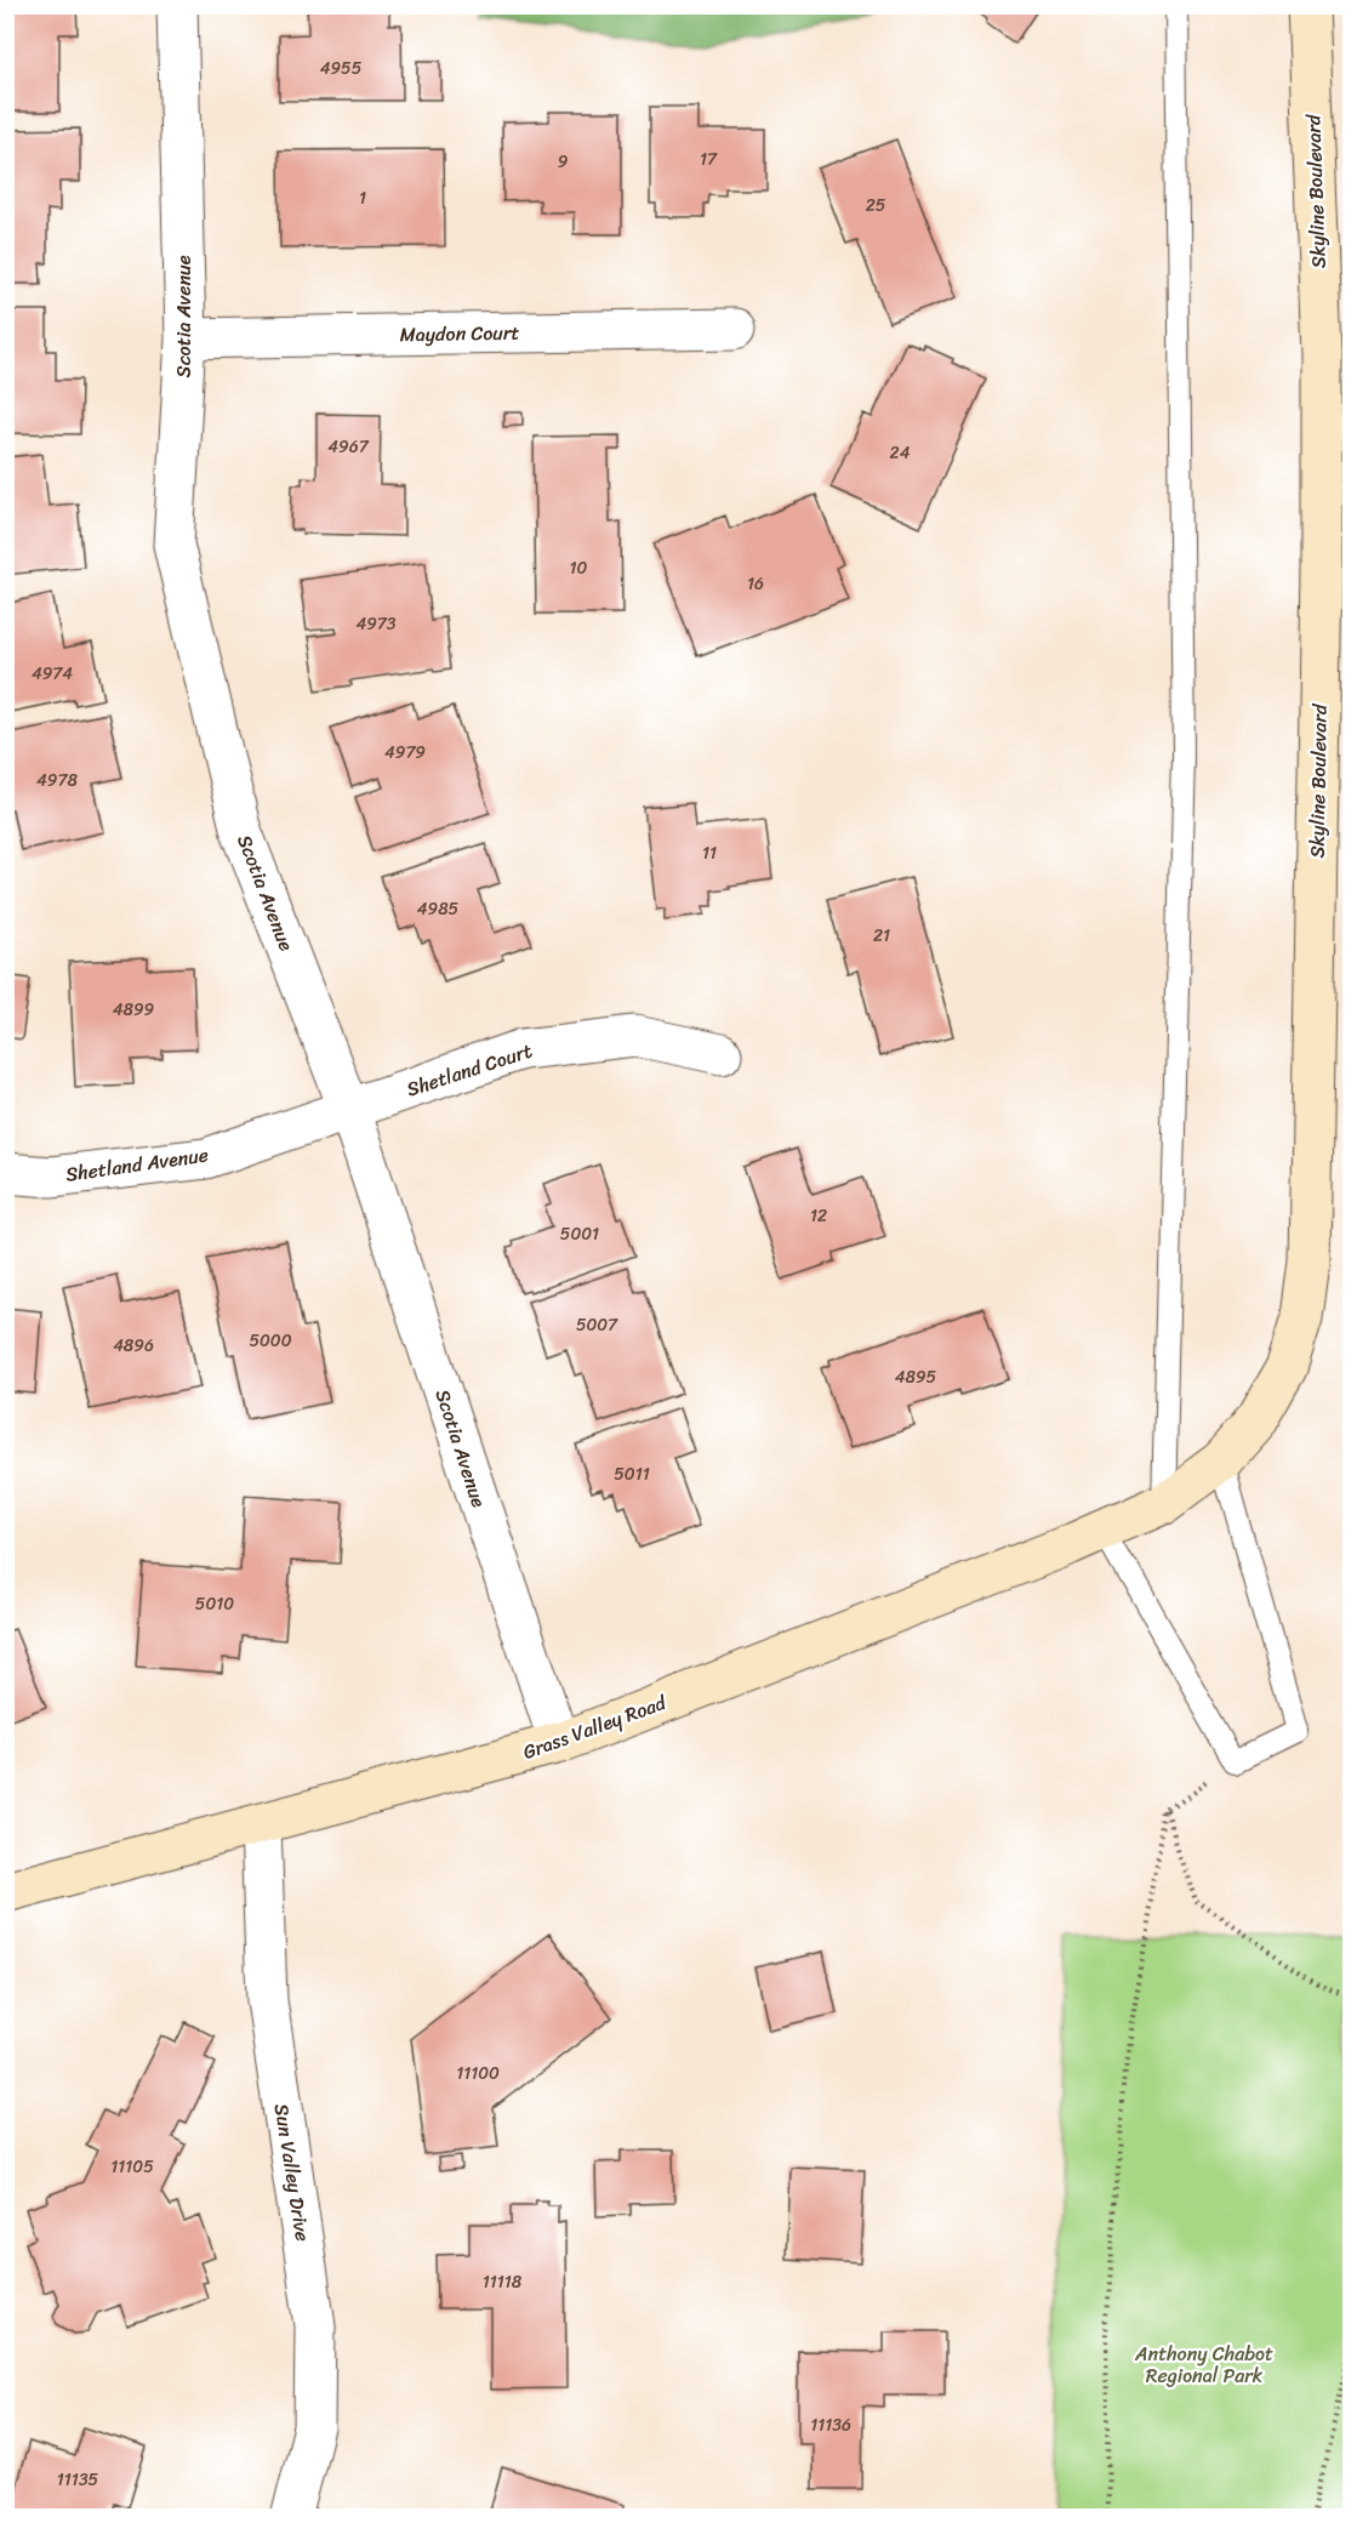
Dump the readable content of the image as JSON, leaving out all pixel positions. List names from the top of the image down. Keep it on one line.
{"streets":{"main road":["Skyline Boulevard","Grass Valley Road"],"street":["Scotia Avenue","Maydon Court","Shetland Court","Shetland Avenue","Sun Valley Drive"]},"crossings":[["Skyline Boulevard","Grass Valley Road"],["Scotia Avenue","Maydon Court"],["Scotia Avenue","Shetland Court"],["Scotia Avenue","Shetland Avenue"],["Scotia Avenue","Grass Valley Road"],["Shetland Court","Shetland Avenue"],["Grass Valley Road","Sun Valley Drive"]],"parks":["Anthony Chabot Regional Park"],"house_numbers":["4955","17","9","1","25","4967","24","10","16","4973","4974","4979","4978","11","4985","21","4899","12","5001","5007","5000","4896","4895","5011","5010","11100","11105","11118","11136","11135"]}
